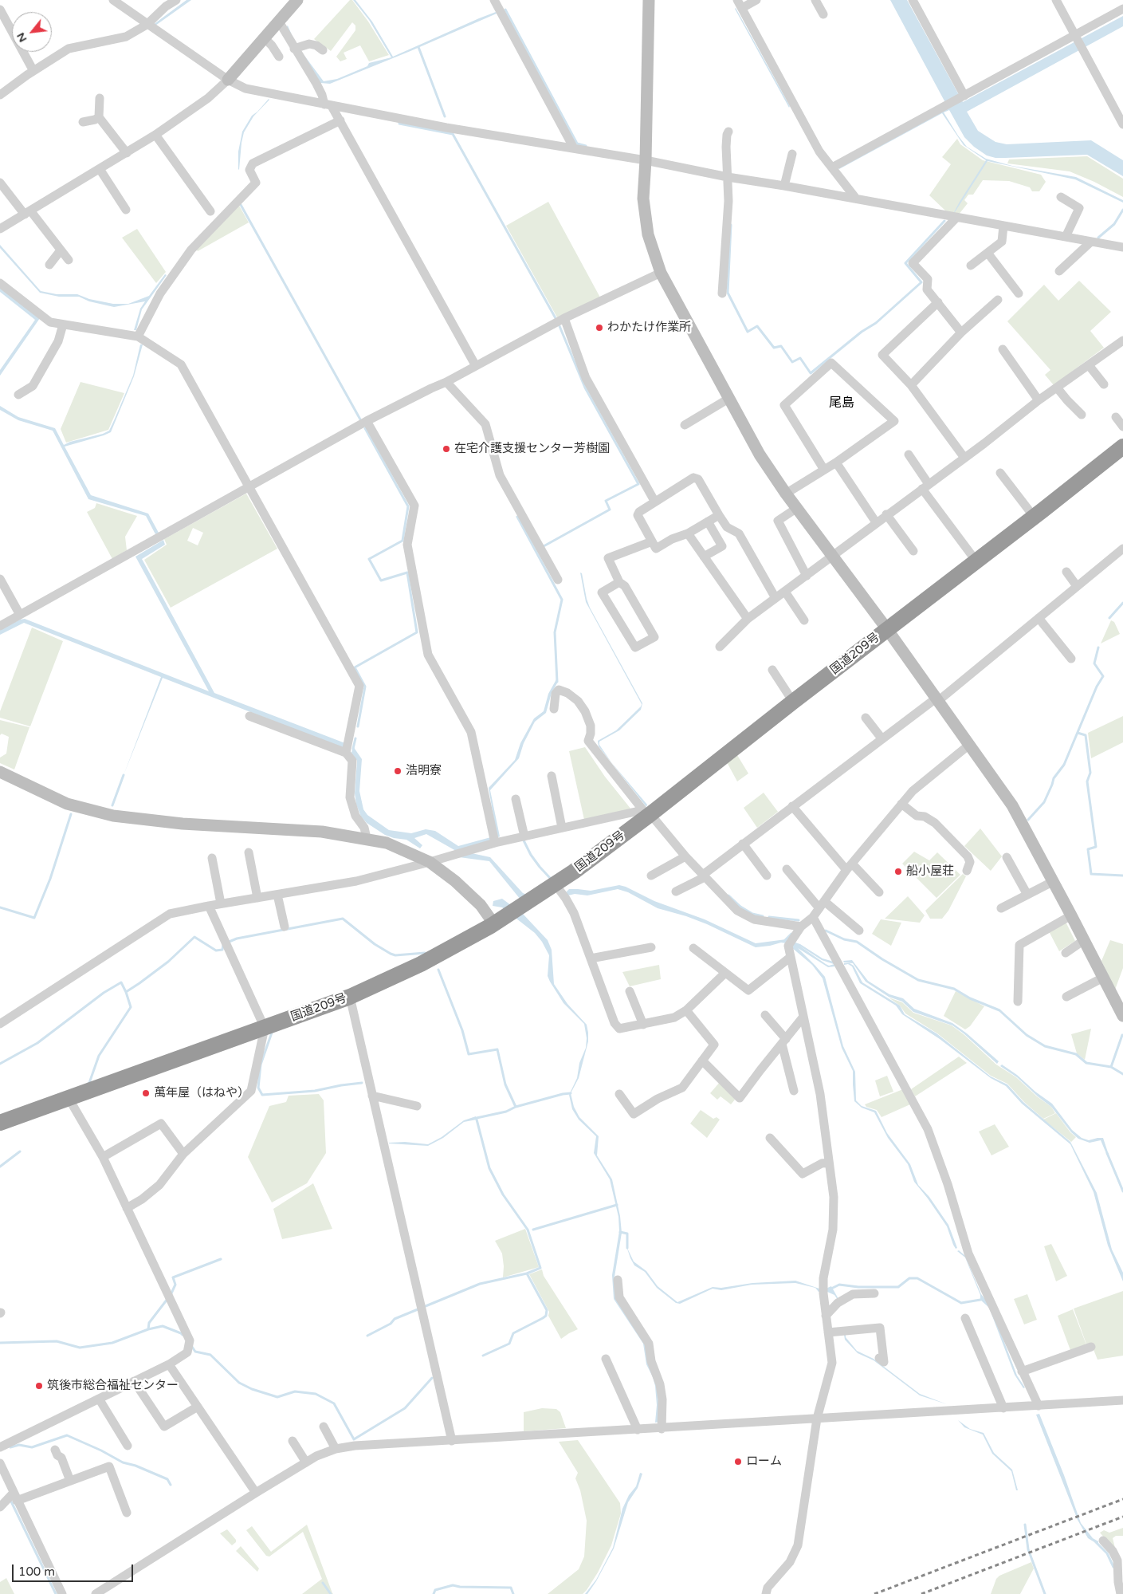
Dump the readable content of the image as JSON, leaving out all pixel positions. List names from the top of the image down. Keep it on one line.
{"streets":{"highway":["国道209号"]},"districts":["尾島"],"places":["わかたけ作業所","在宅介護支援センター芳樹園","浩明寮","船小屋荘","萬年屋（はねや）","筑後市総合福祉センター","ローム"],"scale_bar":"100 m","north":"bottom left"}
